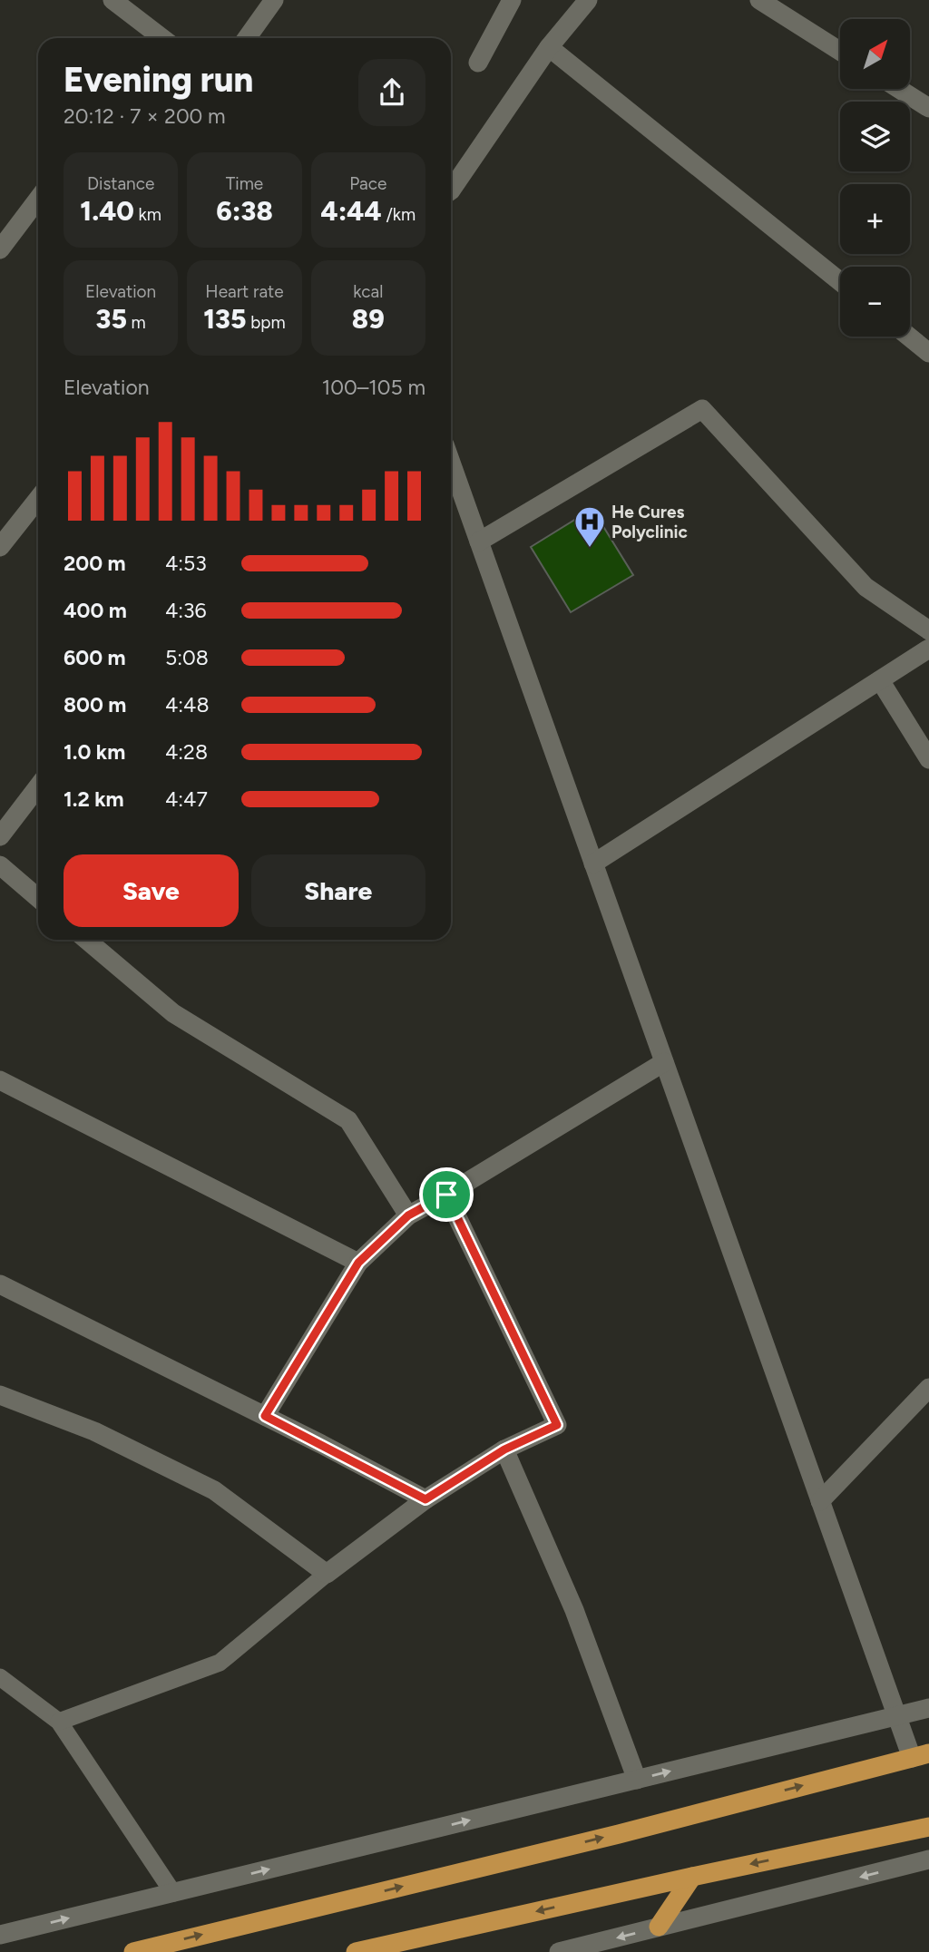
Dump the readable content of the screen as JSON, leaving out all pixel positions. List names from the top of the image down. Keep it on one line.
{"places":{"hospital":["He Cures Polyclinic"]},"north":"top right","page":{"map_buttons":["+","−"],"heading":["Evening run","20:12 · 7 × 200 m"],"stats":[["Distance","1.40 km"],["Time","6:38"],["Pace","4:44 /km"],["Elevation","35 m"],["Heart rate","135 bpm"],["kcal","89"]],"chart":["Elevation","100–105 m"],"list":[{"name":"200 m","note":"4:53"},{"name":"400 m","note":"4:36"},{"name":"600 m","note":"5:08"},{"name":"800 m","note":"4:48"},{"name":"1.0 km","note":"4:28"},{"name":"1.2 km","note":"4:47"}],"buttons":["Save","Share"]}}
